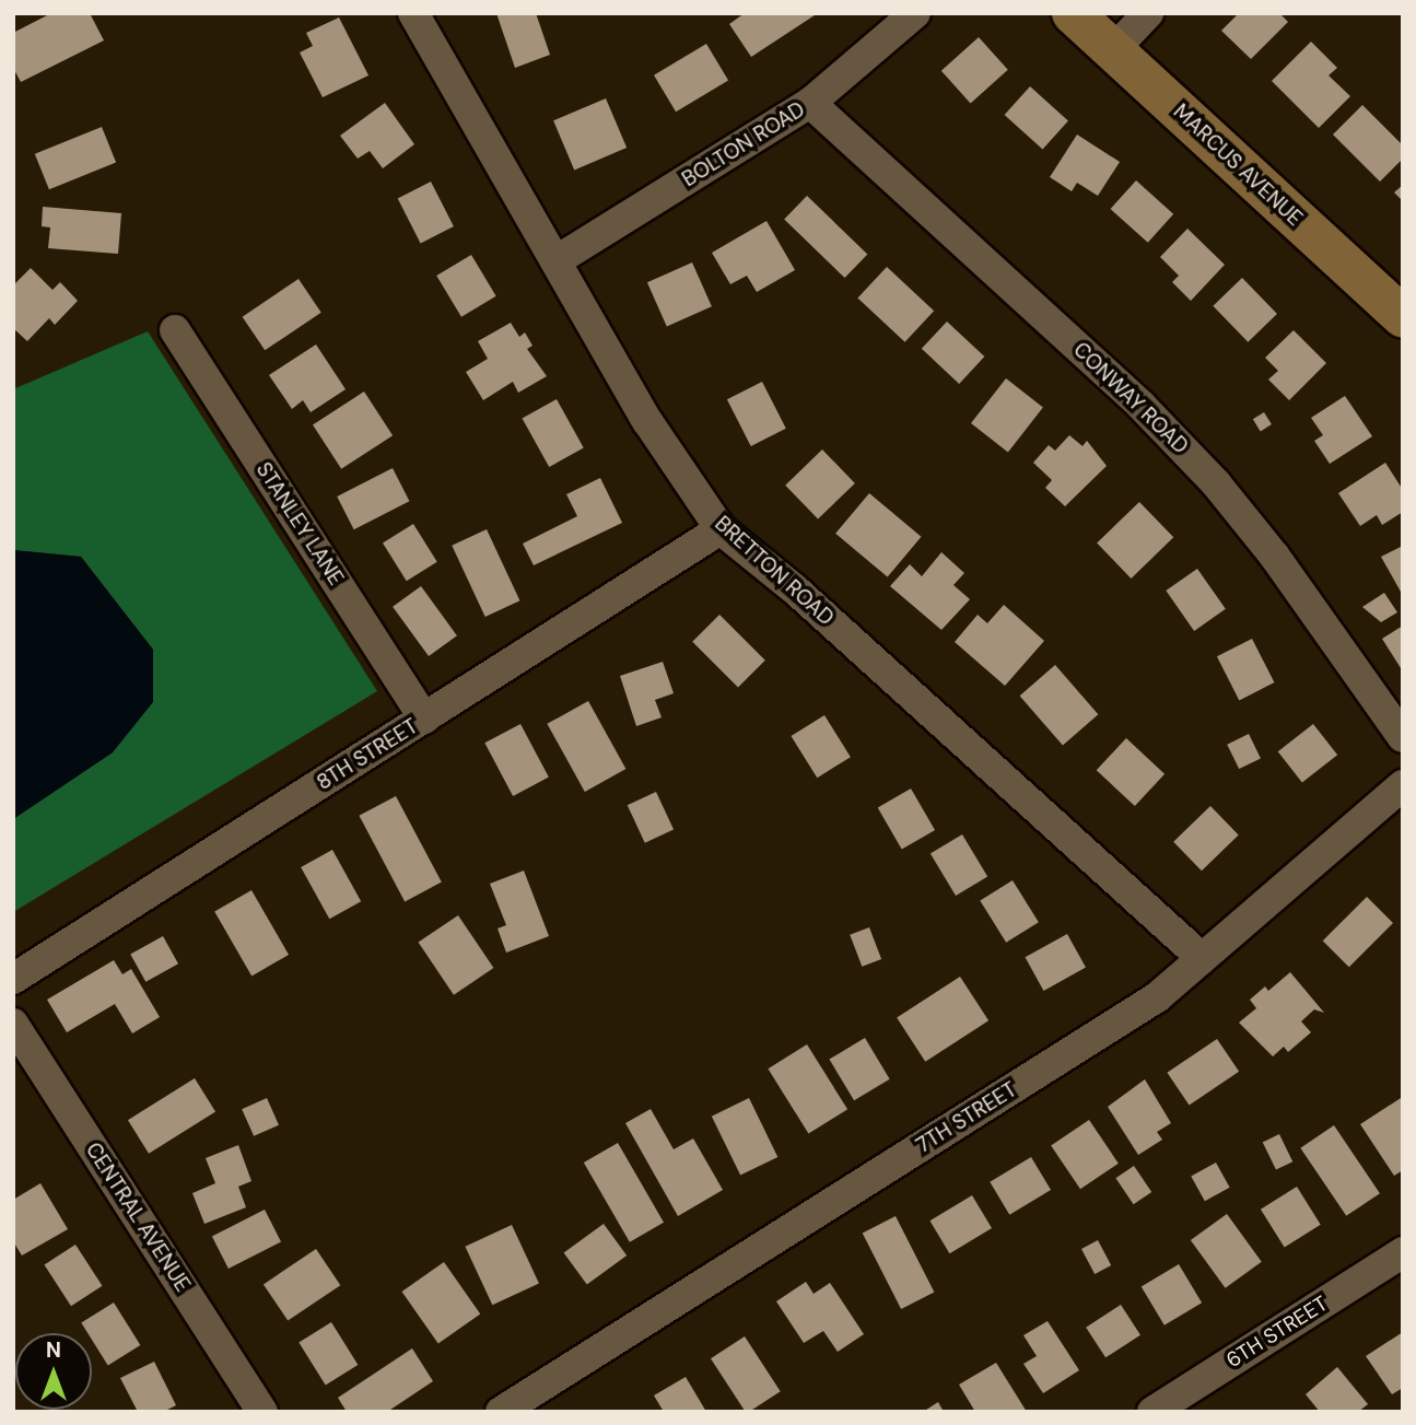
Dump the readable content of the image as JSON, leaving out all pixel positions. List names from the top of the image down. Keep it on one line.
{"streets":{"main road":["MARCUS AVENUE"],"street":["BOLTON ROAD","CONWAY ROAD","STANLEY LANE","BRETTON ROAD","8TH STREET","7TH STREET","CENTRAL AVENUE","6TH STREET"]},"crossings":[["BOLTON ROAD","CONWAY ROAD"],["BOLTON ROAD","BRETTON ROAD"],["STANLEY LANE","8TH STREET"],["BRETTON ROAD","8TH STREET"],["BRETTON ROAD","7TH STREET"]],"north":"top"}
